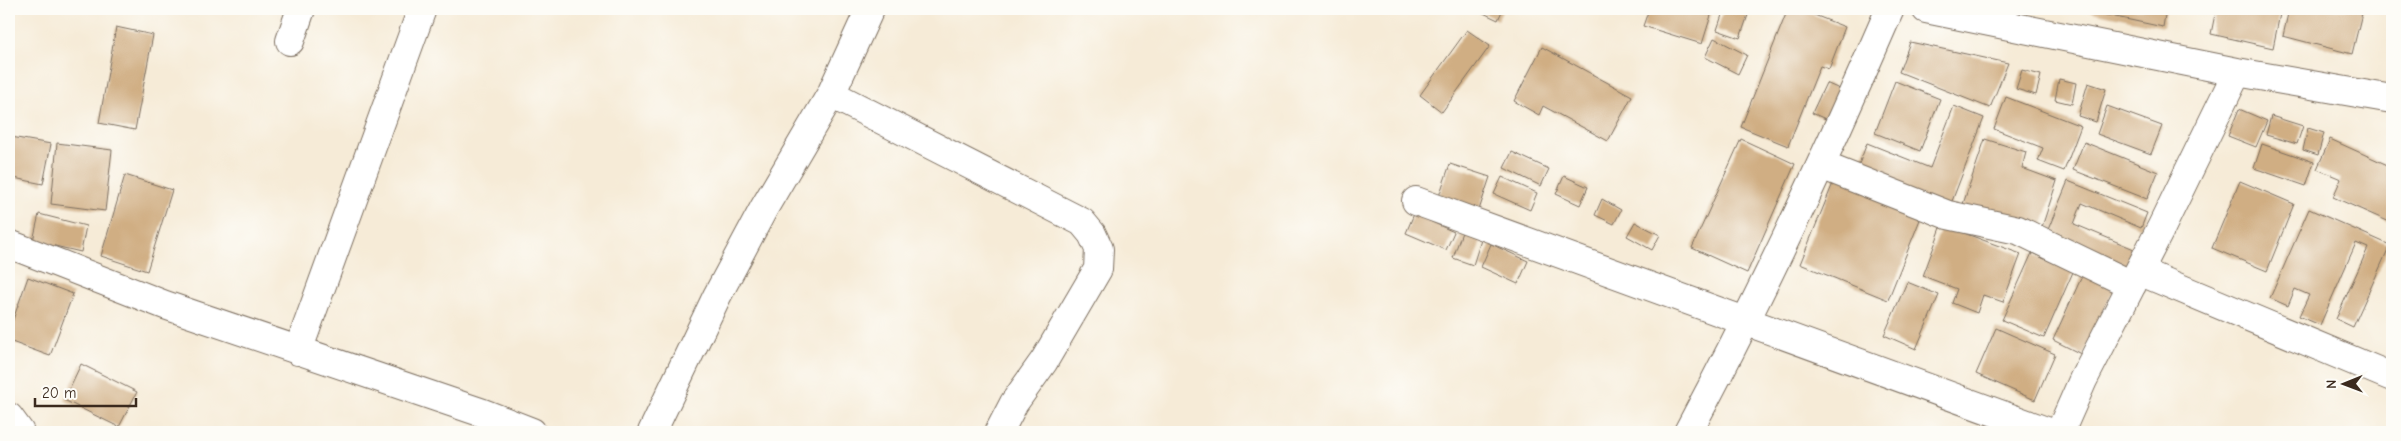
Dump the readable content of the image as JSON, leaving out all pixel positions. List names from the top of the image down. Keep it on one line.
{"scale_bar":"20 m","north":"left"}
